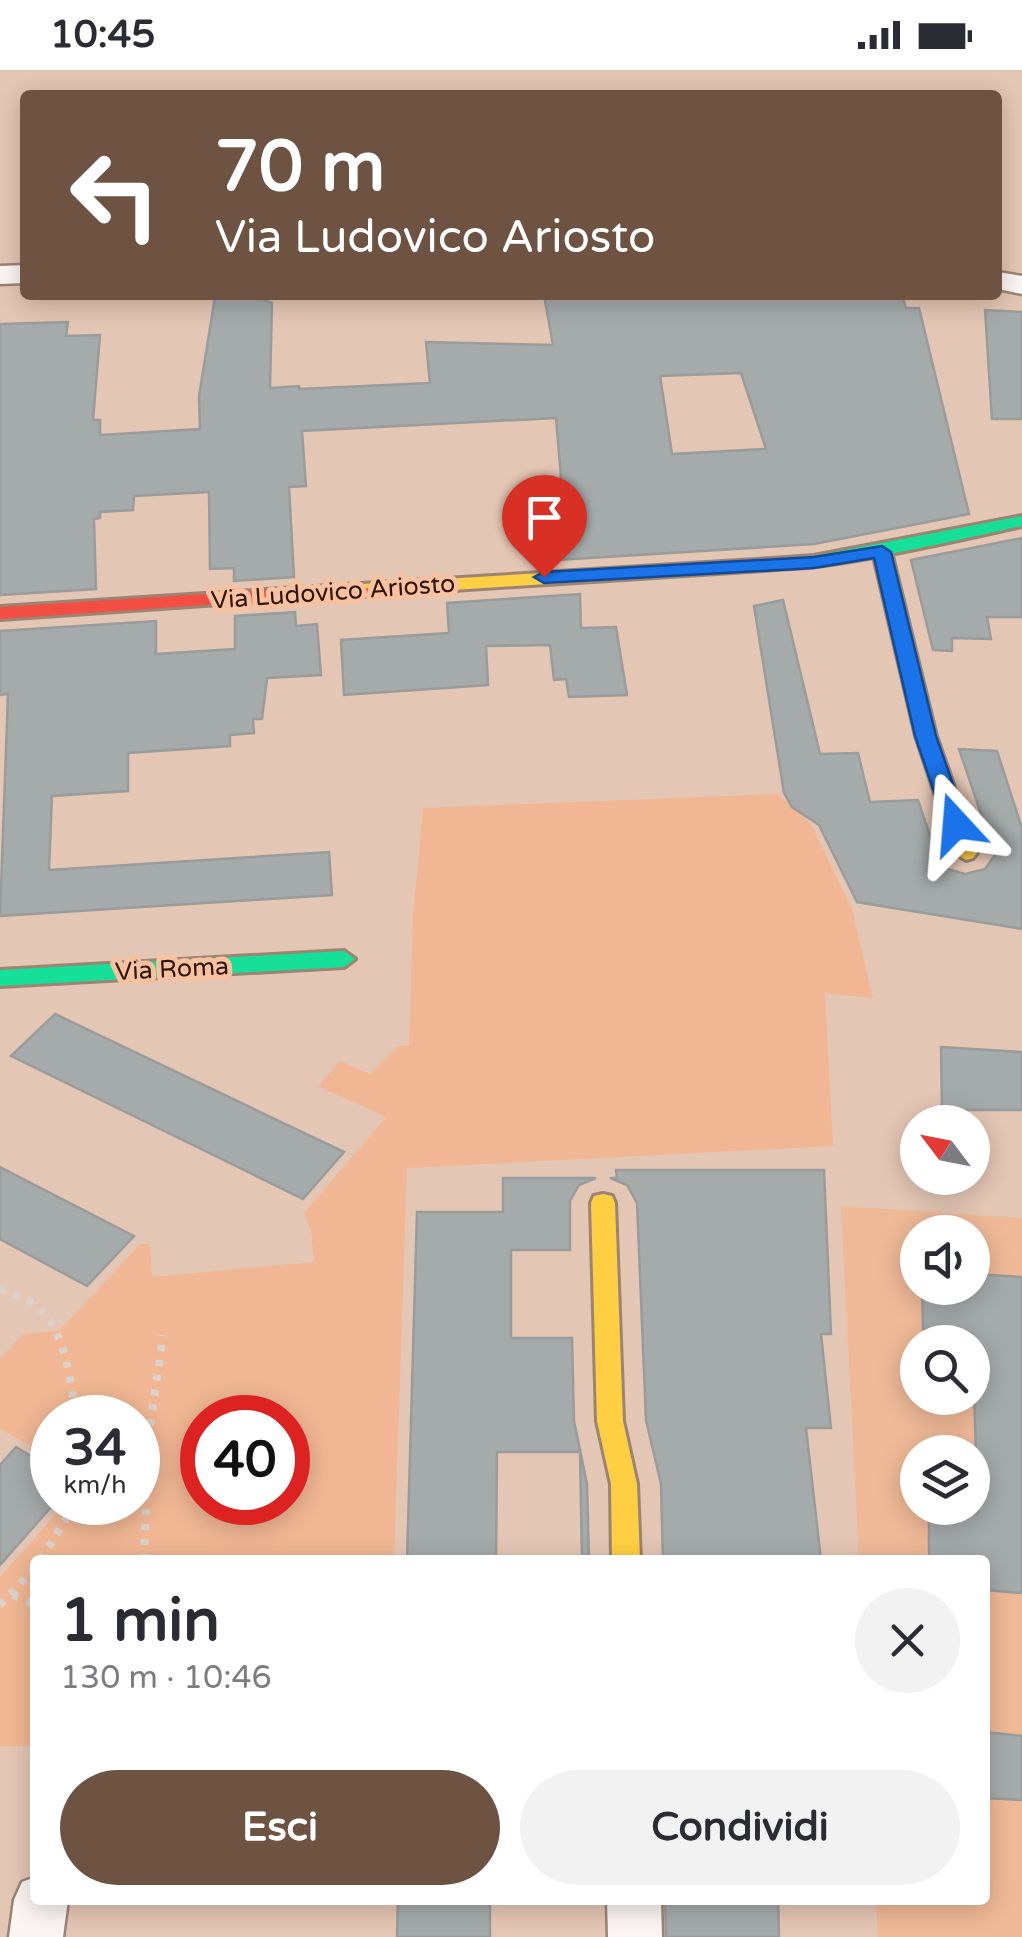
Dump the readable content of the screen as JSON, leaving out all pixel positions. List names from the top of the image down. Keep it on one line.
{"streets":{"street":["Via Ludovico Ariosto","Via Roma"]},"north":"top left","page":{"status":"10:45","turn":["70 m","Via Ludovico Ariosto"],"speed":"34 km/h","limit":"40","heading":["1 min","130 m · 10:46"],"buttons":["Esci","Condividi"]}}
